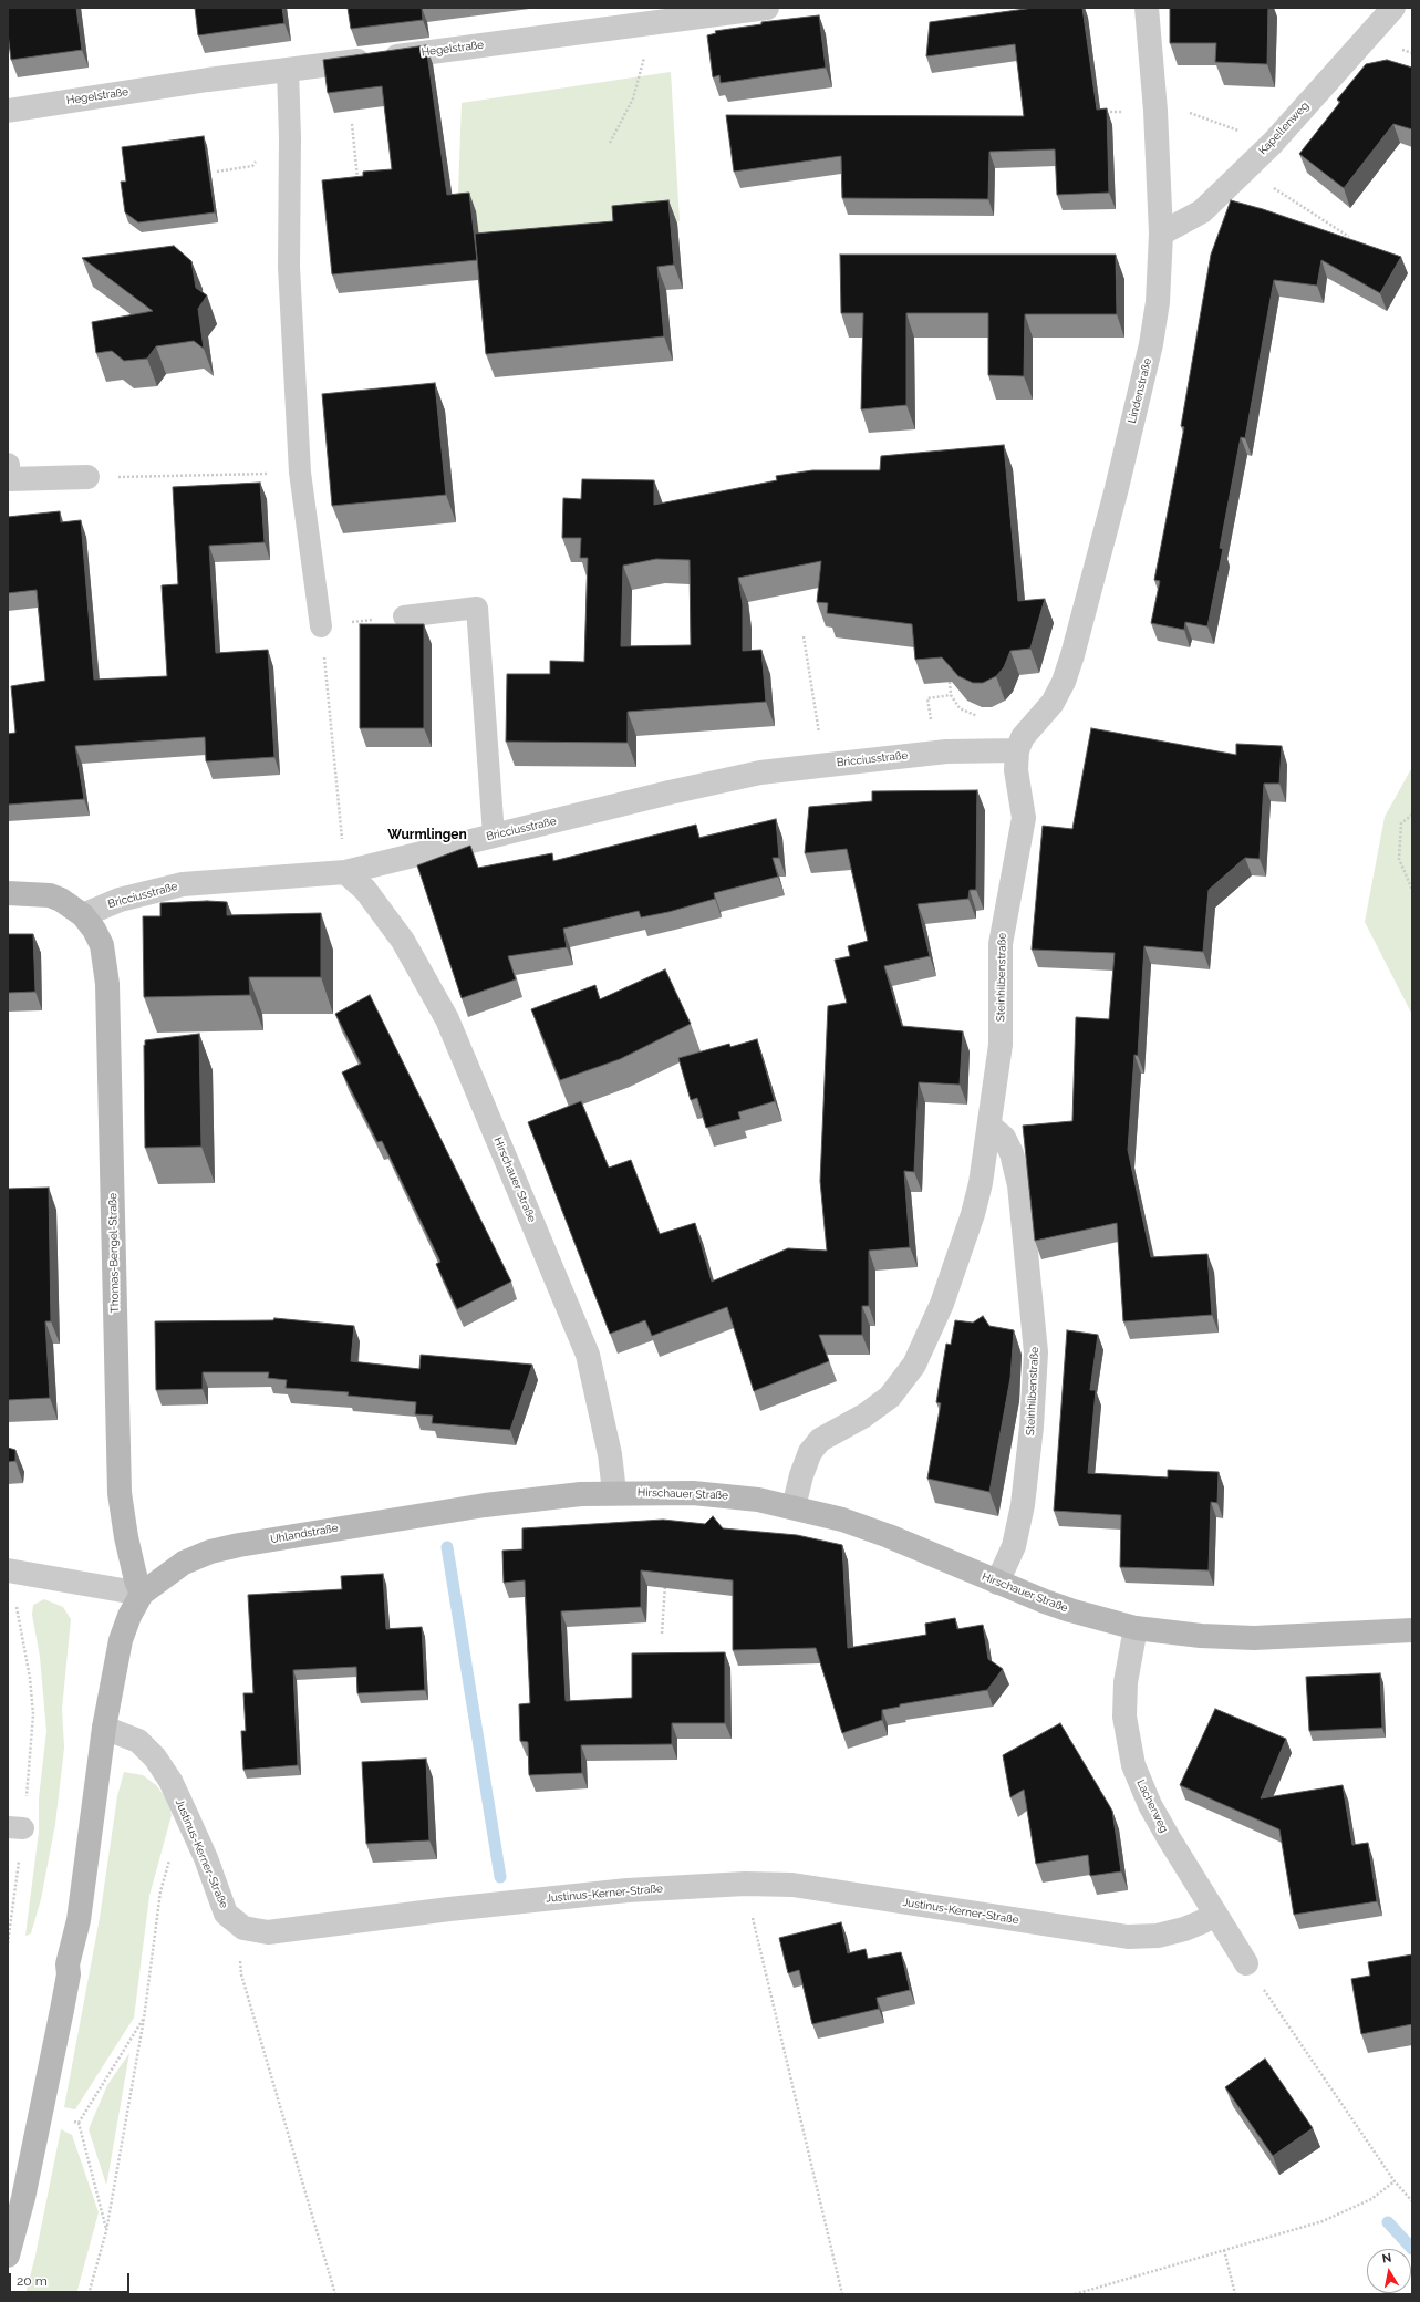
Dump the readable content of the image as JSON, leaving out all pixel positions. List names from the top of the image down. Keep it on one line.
{"streets":{"main road":["Hirschauer Straße","Thomas-Bengel-Straße","Uhlandstraße"],"street":["Hegelstraße","Kapellenweg","Lindenstraße","Bricciusstraße","Steinhilbenstraße","Lacherweg","Justinus-Kerner-Straße"]},"crossings":[["Kapellenweg","Lindenstraße"],["Lindenstraße","Bricciusstraße"],["Lindenstraße","Steinhilbenstraße"],["Bricciusstraße","Steinhilbenstraße"],["Bricciusstraße","Hirschauer Straße"],["Bricciusstraße","Thomas-Bengel-Straße"],["Steinhilbenstraße","Hirschauer Straße"],["Hirschauer Straße","Uhlandstraße"],["Hirschauer Straße","Lacherweg"],["Thomas-Bengel-Straße","Uhlandstraße"],["Lacherweg","Justinus-Kerner-Straße"]],"districts":["Wurmlingen"],"scale_bar":"20 m","north":"top"}
